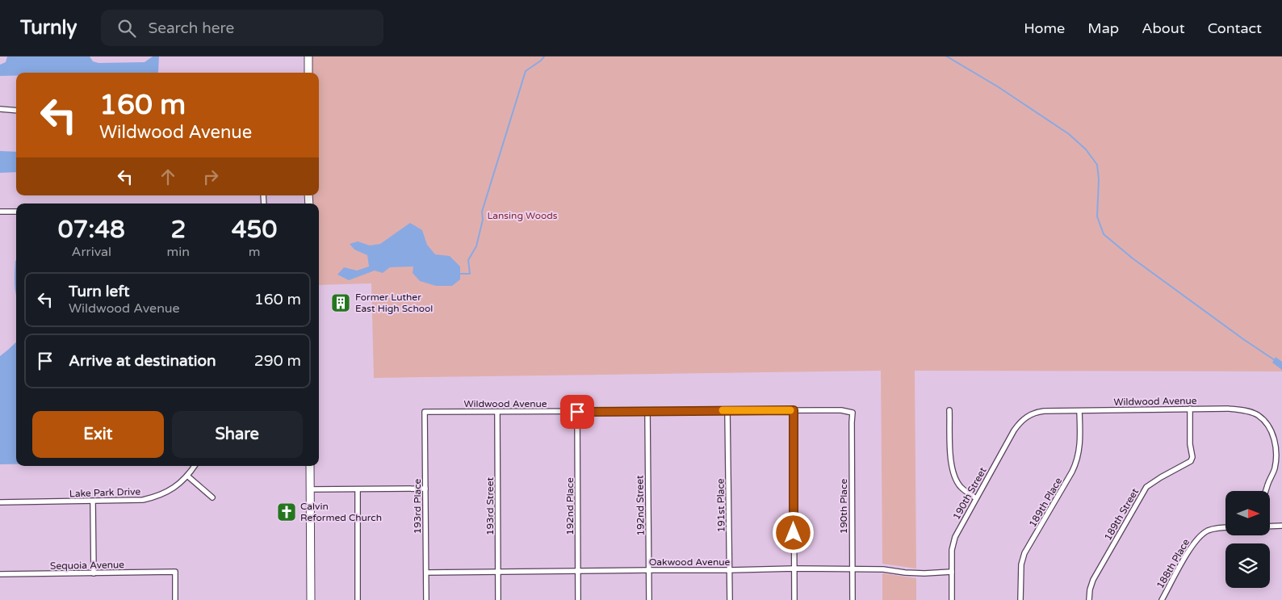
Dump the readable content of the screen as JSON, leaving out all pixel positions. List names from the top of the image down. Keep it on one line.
{"streets":{"street":["Wildwood Avenue","Lake Park Drive","190th Street","189th Place","192nd Street","191st Place","193rd Place","193rd Street","192nd Place","190th Place","189th Street","Oakwood Avenue","188th Place","Sequoia Avenue"]},"crossings":[["Wildwood Avenue","190th Street"],["Wildwood Avenue","189th Place"],["Wildwood Avenue","192nd Street"],["Wildwood Avenue","191st Place"],["Wildwood Avenue","193rd Place"],["Wildwood Avenue","193rd Street"],["Wildwood Avenue","192nd Place"],["Wildwood Avenue","190th Place"],["Wildwood Avenue","189th Street"],["190th Street","Oakwood Avenue"],["192nd Street","Oakwood Avenue"],["191st Place","Oakwood Avenue"],["193rd Place","Oakwood Avenue"],["193rd Street","Oakwood Avenue"],["192nd Place","Oakwood Avenue"],["190th Place","Oakwood Avenue"]],"parks":["Lansing Woods"],"places":{"building":["Former Luther East High School"],"church":["Calvin Reformed Church"]},"north":"right","page":{"header":"Turnly","search":"Search here","nav":["Home","Map","About","Contact"],"turn":["160 m","Wildwood Avenue"],"eta":["07:48","Arrival","2","min","450","m"],"list":[{"name":"Turn left","note":"Wildwood Avenue","value":"160 m"},{"name":"Arrive at destination","value":"290 m"}],"buttons":["Exit","Share"]}}
